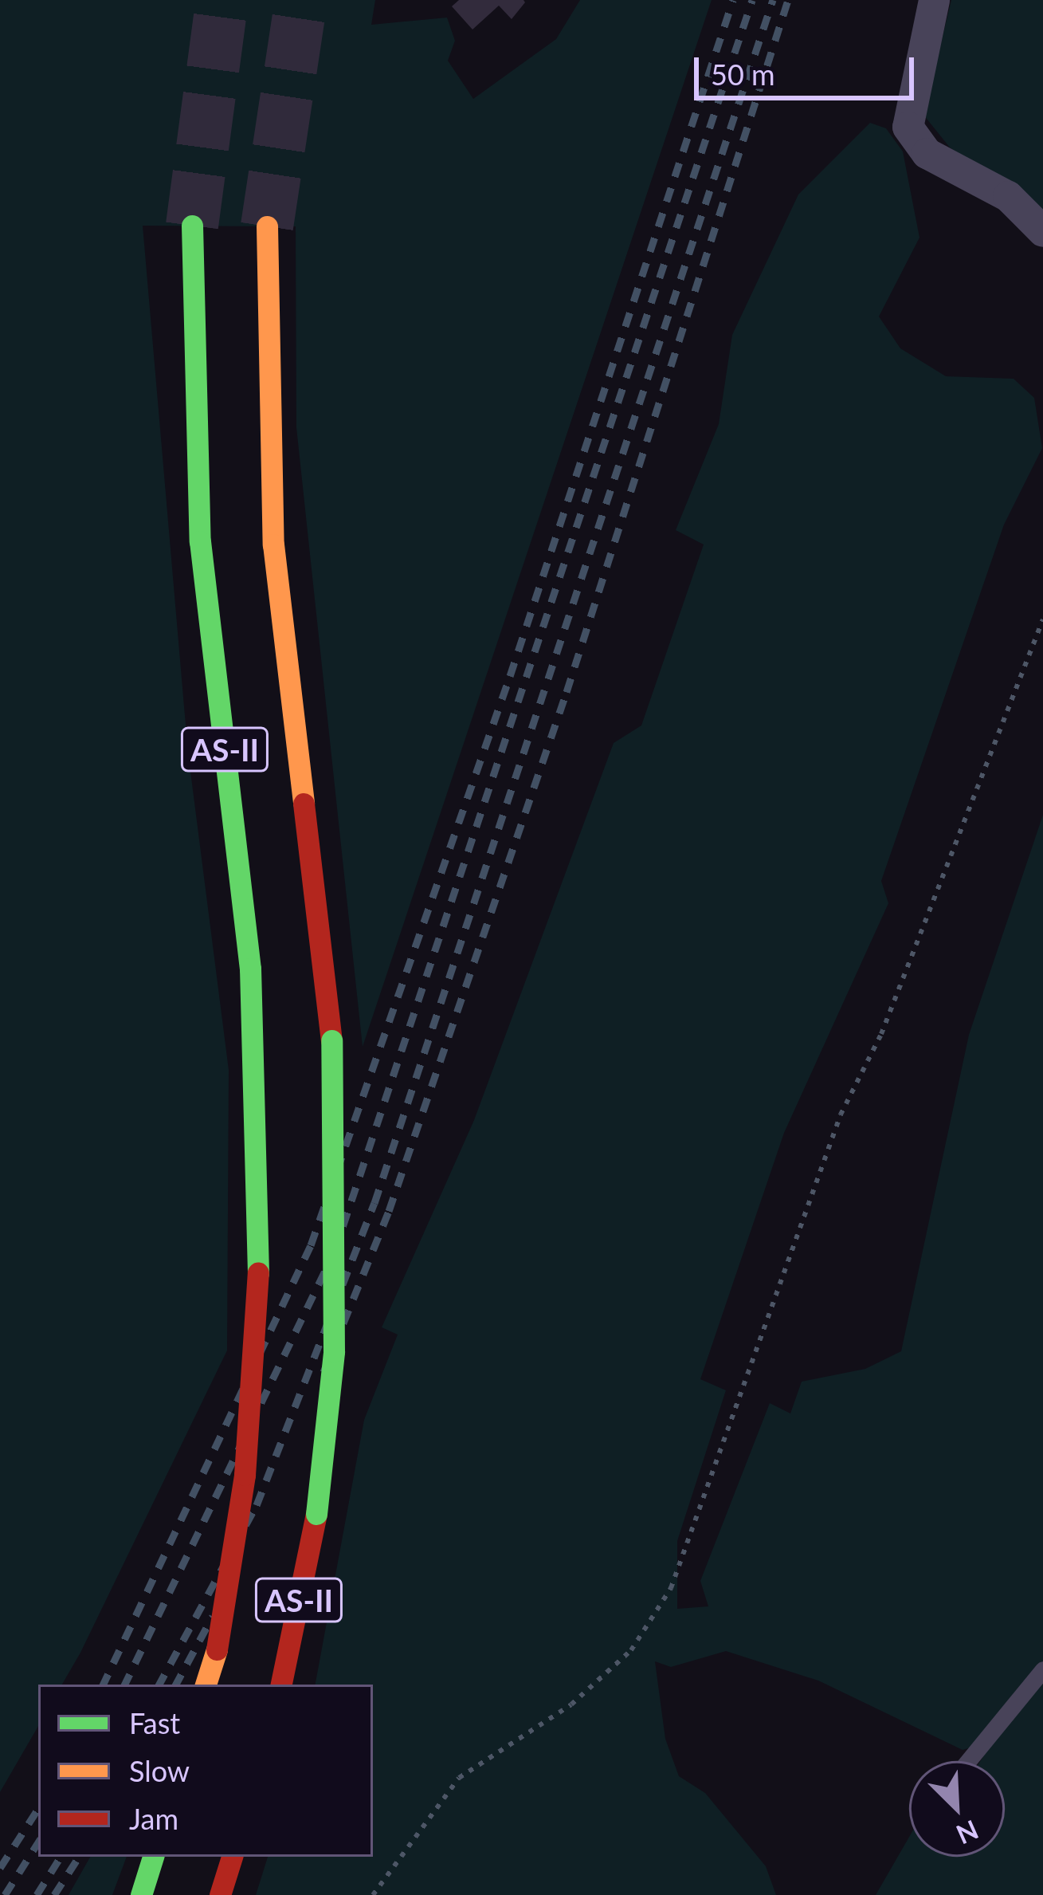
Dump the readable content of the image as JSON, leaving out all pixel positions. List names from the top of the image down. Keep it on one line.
{"streets":{"highway":["AS-II"]},"legend":["Fast","Slow","Jam"],"scale_bar":"50 m","north":"bottom right"}
